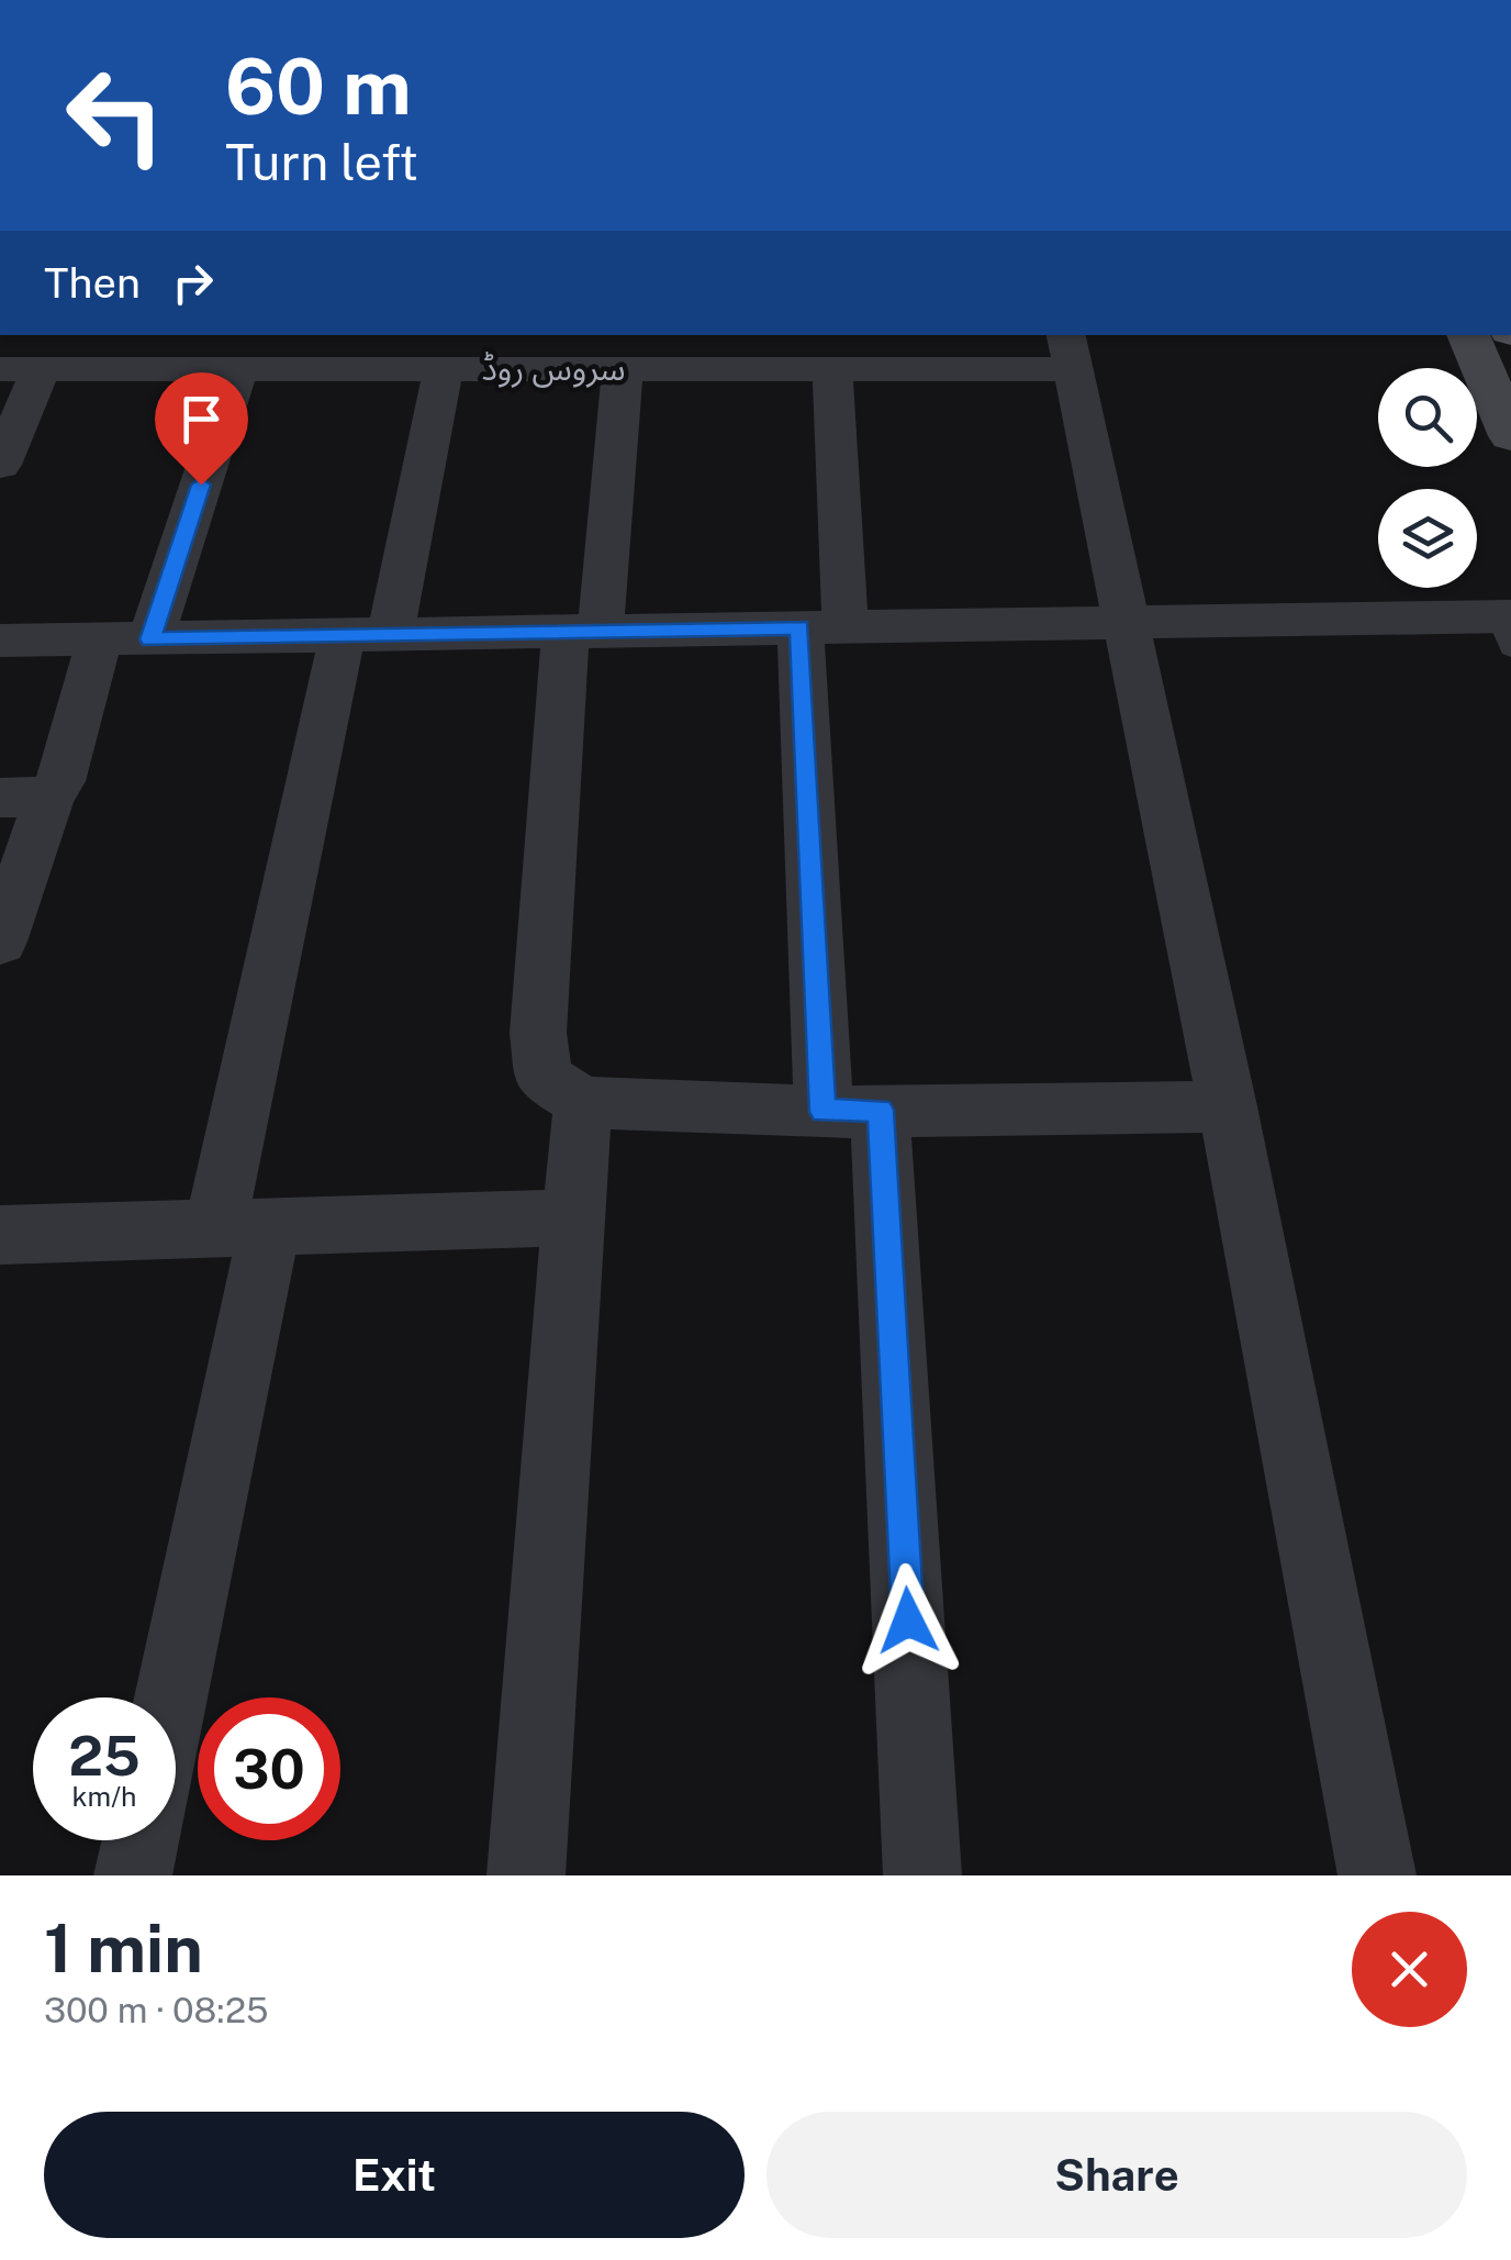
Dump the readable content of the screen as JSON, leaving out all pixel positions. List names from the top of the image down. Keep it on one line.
{"streets":{"street":["سروس روڈ"]},"page":{"turn":["60 m","Turn left"],"then":"Then","speed":"25 km/h","limit":"30","heading":["1 min","300 m · 08:25"],"buttons":["Exit","Share"]}}
